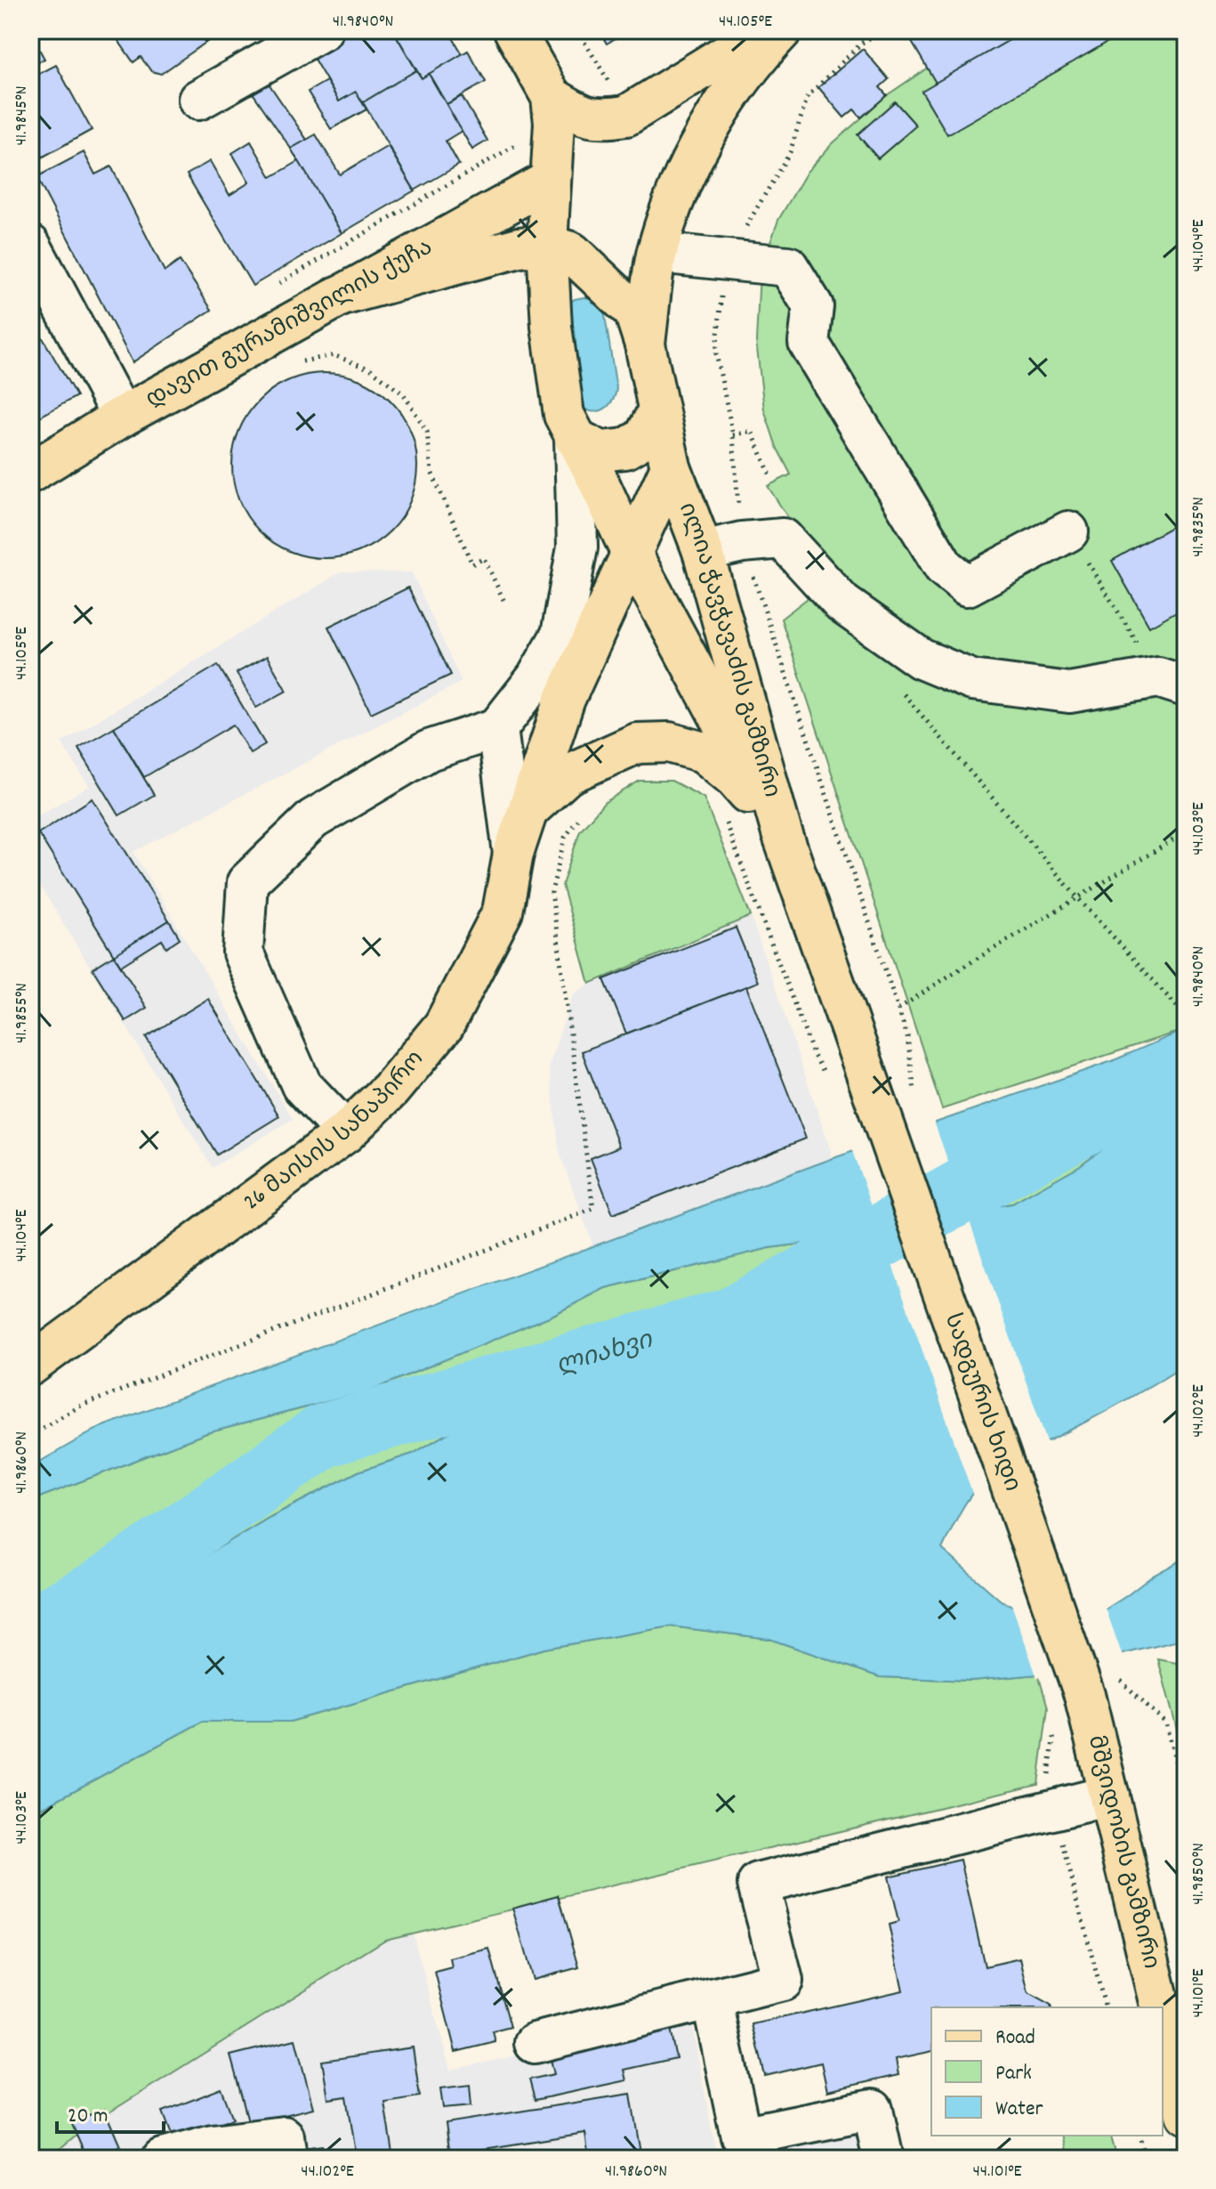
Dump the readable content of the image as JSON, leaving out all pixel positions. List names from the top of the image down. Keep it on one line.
{"streets":{"main road":["დავით გურამიშვილის ქუჩა","ილია ჭავჭავაძის გამზირი","26 მაისის სანაპირო","სადგურის ხიდი","მშვიდობის გამზირი"]},"crossings":[["დავით გურამიშვილის ქუჩა","ილია ჭავჭავაძის გამზირი"],["ილია ჭავჭავაძის გამზირი","26 მაისის სანაპირო"],["ილია ჭავჭავაძის გამზირი","სადგურის ხიდი"],["სადგურის ხიდი","მშვიდობის გამზირი"]],"water":["ლიახვი"],"legend":["Road","Park","Water"],"scale_bar":"20 m","coordinates":["41.9840°N","44.105°E","41.9845°N","44.104°E","41.9835°N","44.103°E","41.9855°N","44.102°E","41.9860°N","41.9850°N","44.101°E"]}
